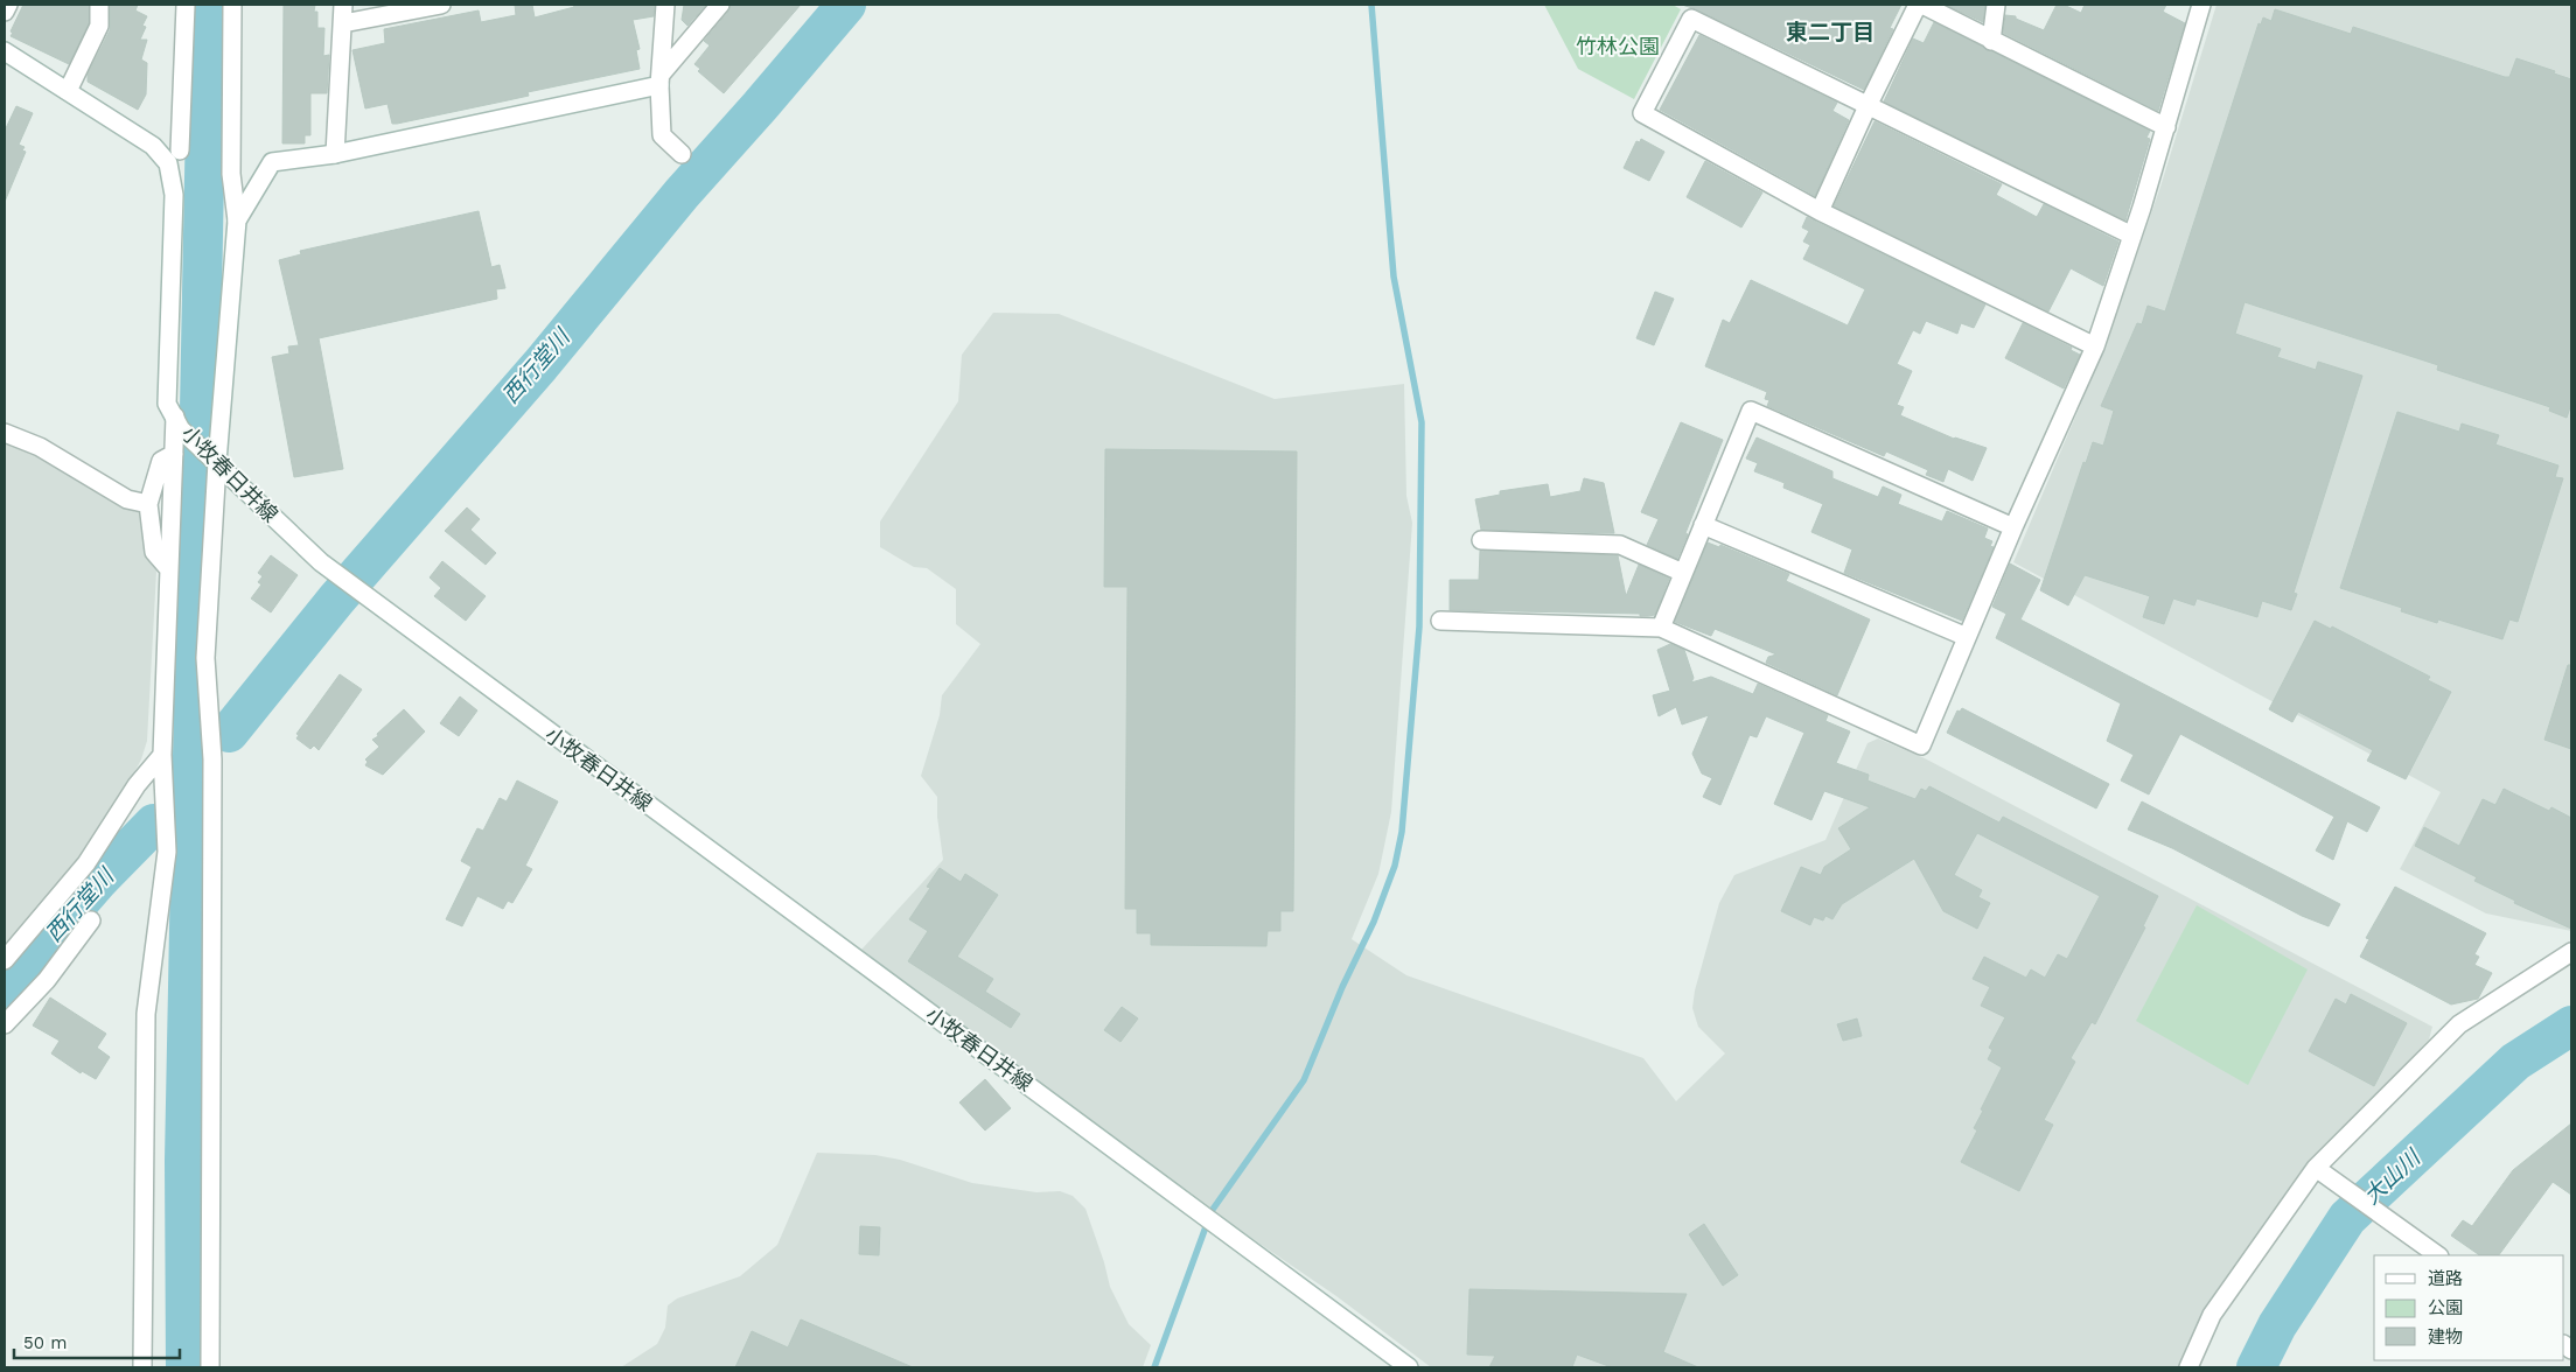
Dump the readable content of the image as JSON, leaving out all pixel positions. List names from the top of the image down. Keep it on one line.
{"streets":{"street":["小牧春日井線"]},"districts":["東二丁目"],"water":["西行堂川","大山川"],"parks":["竹林公園"],"legend":["道路","公園","建物"],"scale_bar":"50 m"}
